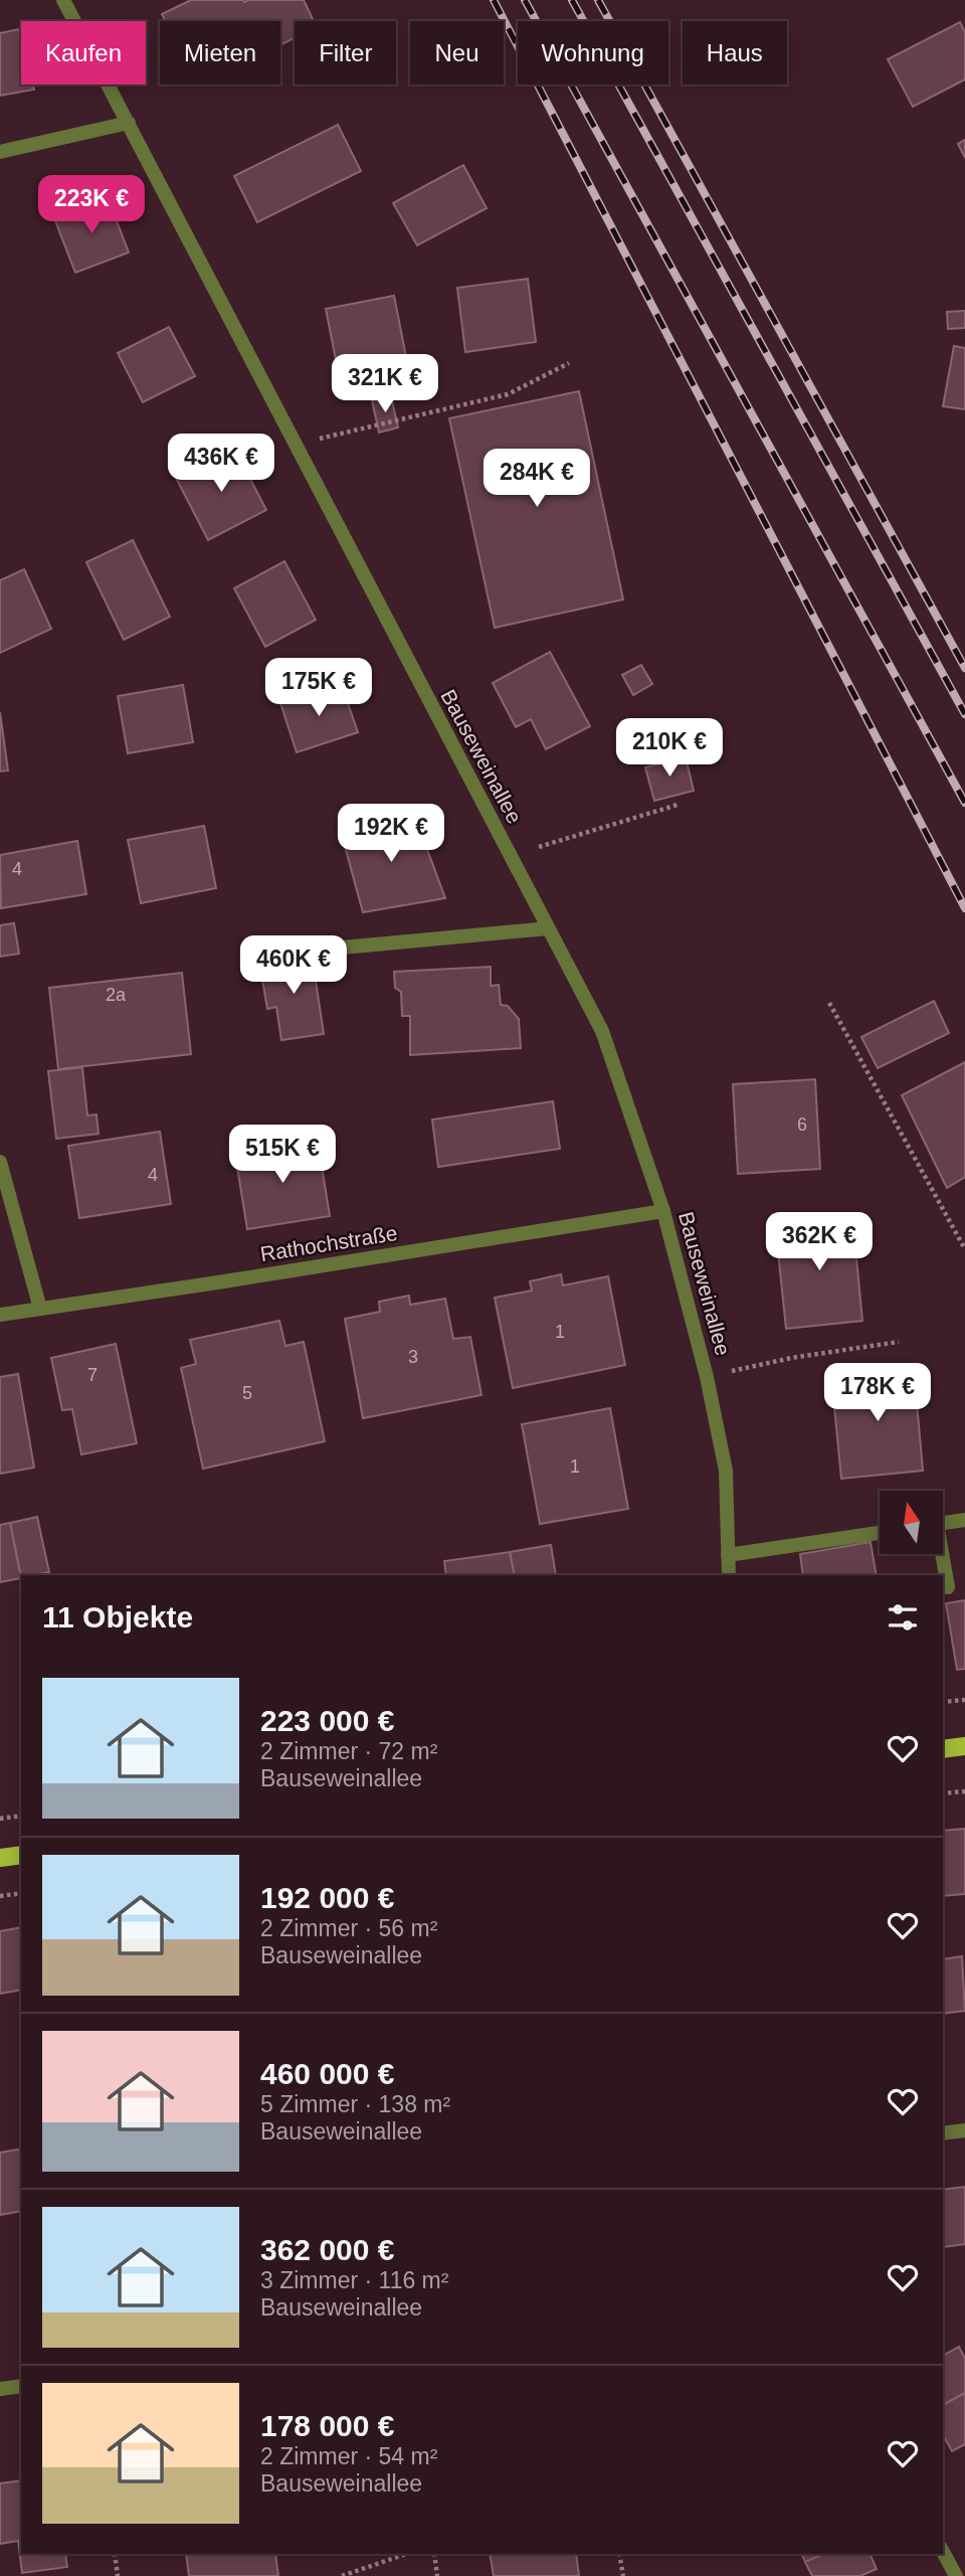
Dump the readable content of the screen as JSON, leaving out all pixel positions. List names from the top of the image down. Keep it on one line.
{"streets":{"street":["Bauseweinallee","Rathochstraße"]},"crossings":[["Bauseweinallee","Rathochstraße"]],"house_numbers":["4","2a","6","4","1","3","7","5","1"],"north":"top","page":{"chip":["Kaufen","Mieten","Filter","Neu","Wohnung","Haus"],"price":["223K €","321K €","436K €","284K €","175K €","210K €","192K €","460K €","515K €","362K €","178K €"],"heading":"11 Objekte","list":[{"name":"223 000 €","note":"2 Zimmer · 72 m² · Bauseweinallee"},{"name":"192 000 €","note":"2 Zimmer · 56 m² · Bauseweinallee"},{"name":"460 000 €","note":"5 Zimmer · 138 m² · Bauseweinallee"},{"name":"362 000 €","note":"3 Zimmer · 116 m² · Bauseweinallee"},{"name":"178 000 €","note":"2 Zimmer · 54 m² · Bauseweinallee"}]}}
